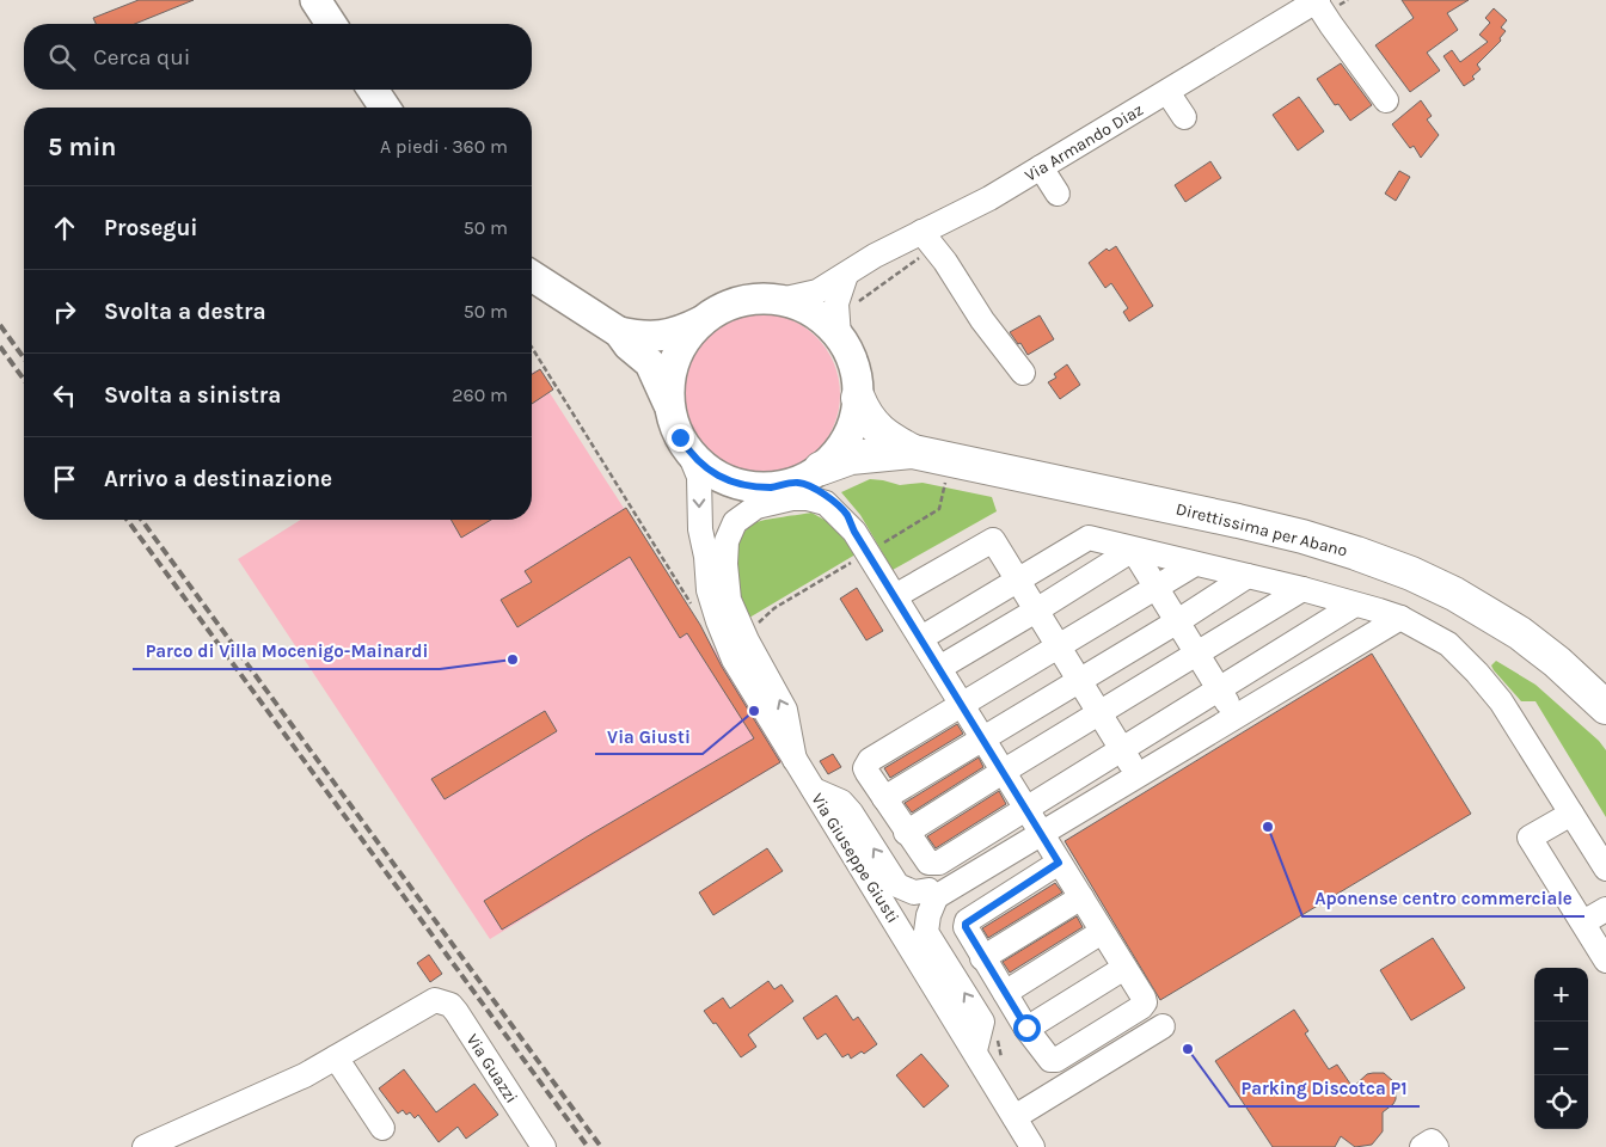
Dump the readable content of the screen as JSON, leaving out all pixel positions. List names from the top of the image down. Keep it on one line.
{"streets":{"highway":["Direttissima per Abano"],"street":["Via Armando Diaz","Via Giuseppe Giusti","Via Guazzi"]},"crossings":[["Via Armando Diaz","Direttissima per Abano"],["Via Armando Diaz","Via Giuseppe Giusti"],["Direttissima per Abano","Via Giuseppe Giusti"]],"places":["Parco di Villa Mocenigo-Mainardi","Via Giusti","Aponense centro commerciale","Parking Discotca P1"],"page":{"search":"Cerca qui","heading":["5 min","A piedi · 360 m"],"list":[["Prosegui","50 m"],["Svolta a destra","50 m"],["Svolta a sinistra","260 m"],"Arrivo a destinazione"],"map_buttons":["+","−"]}}
